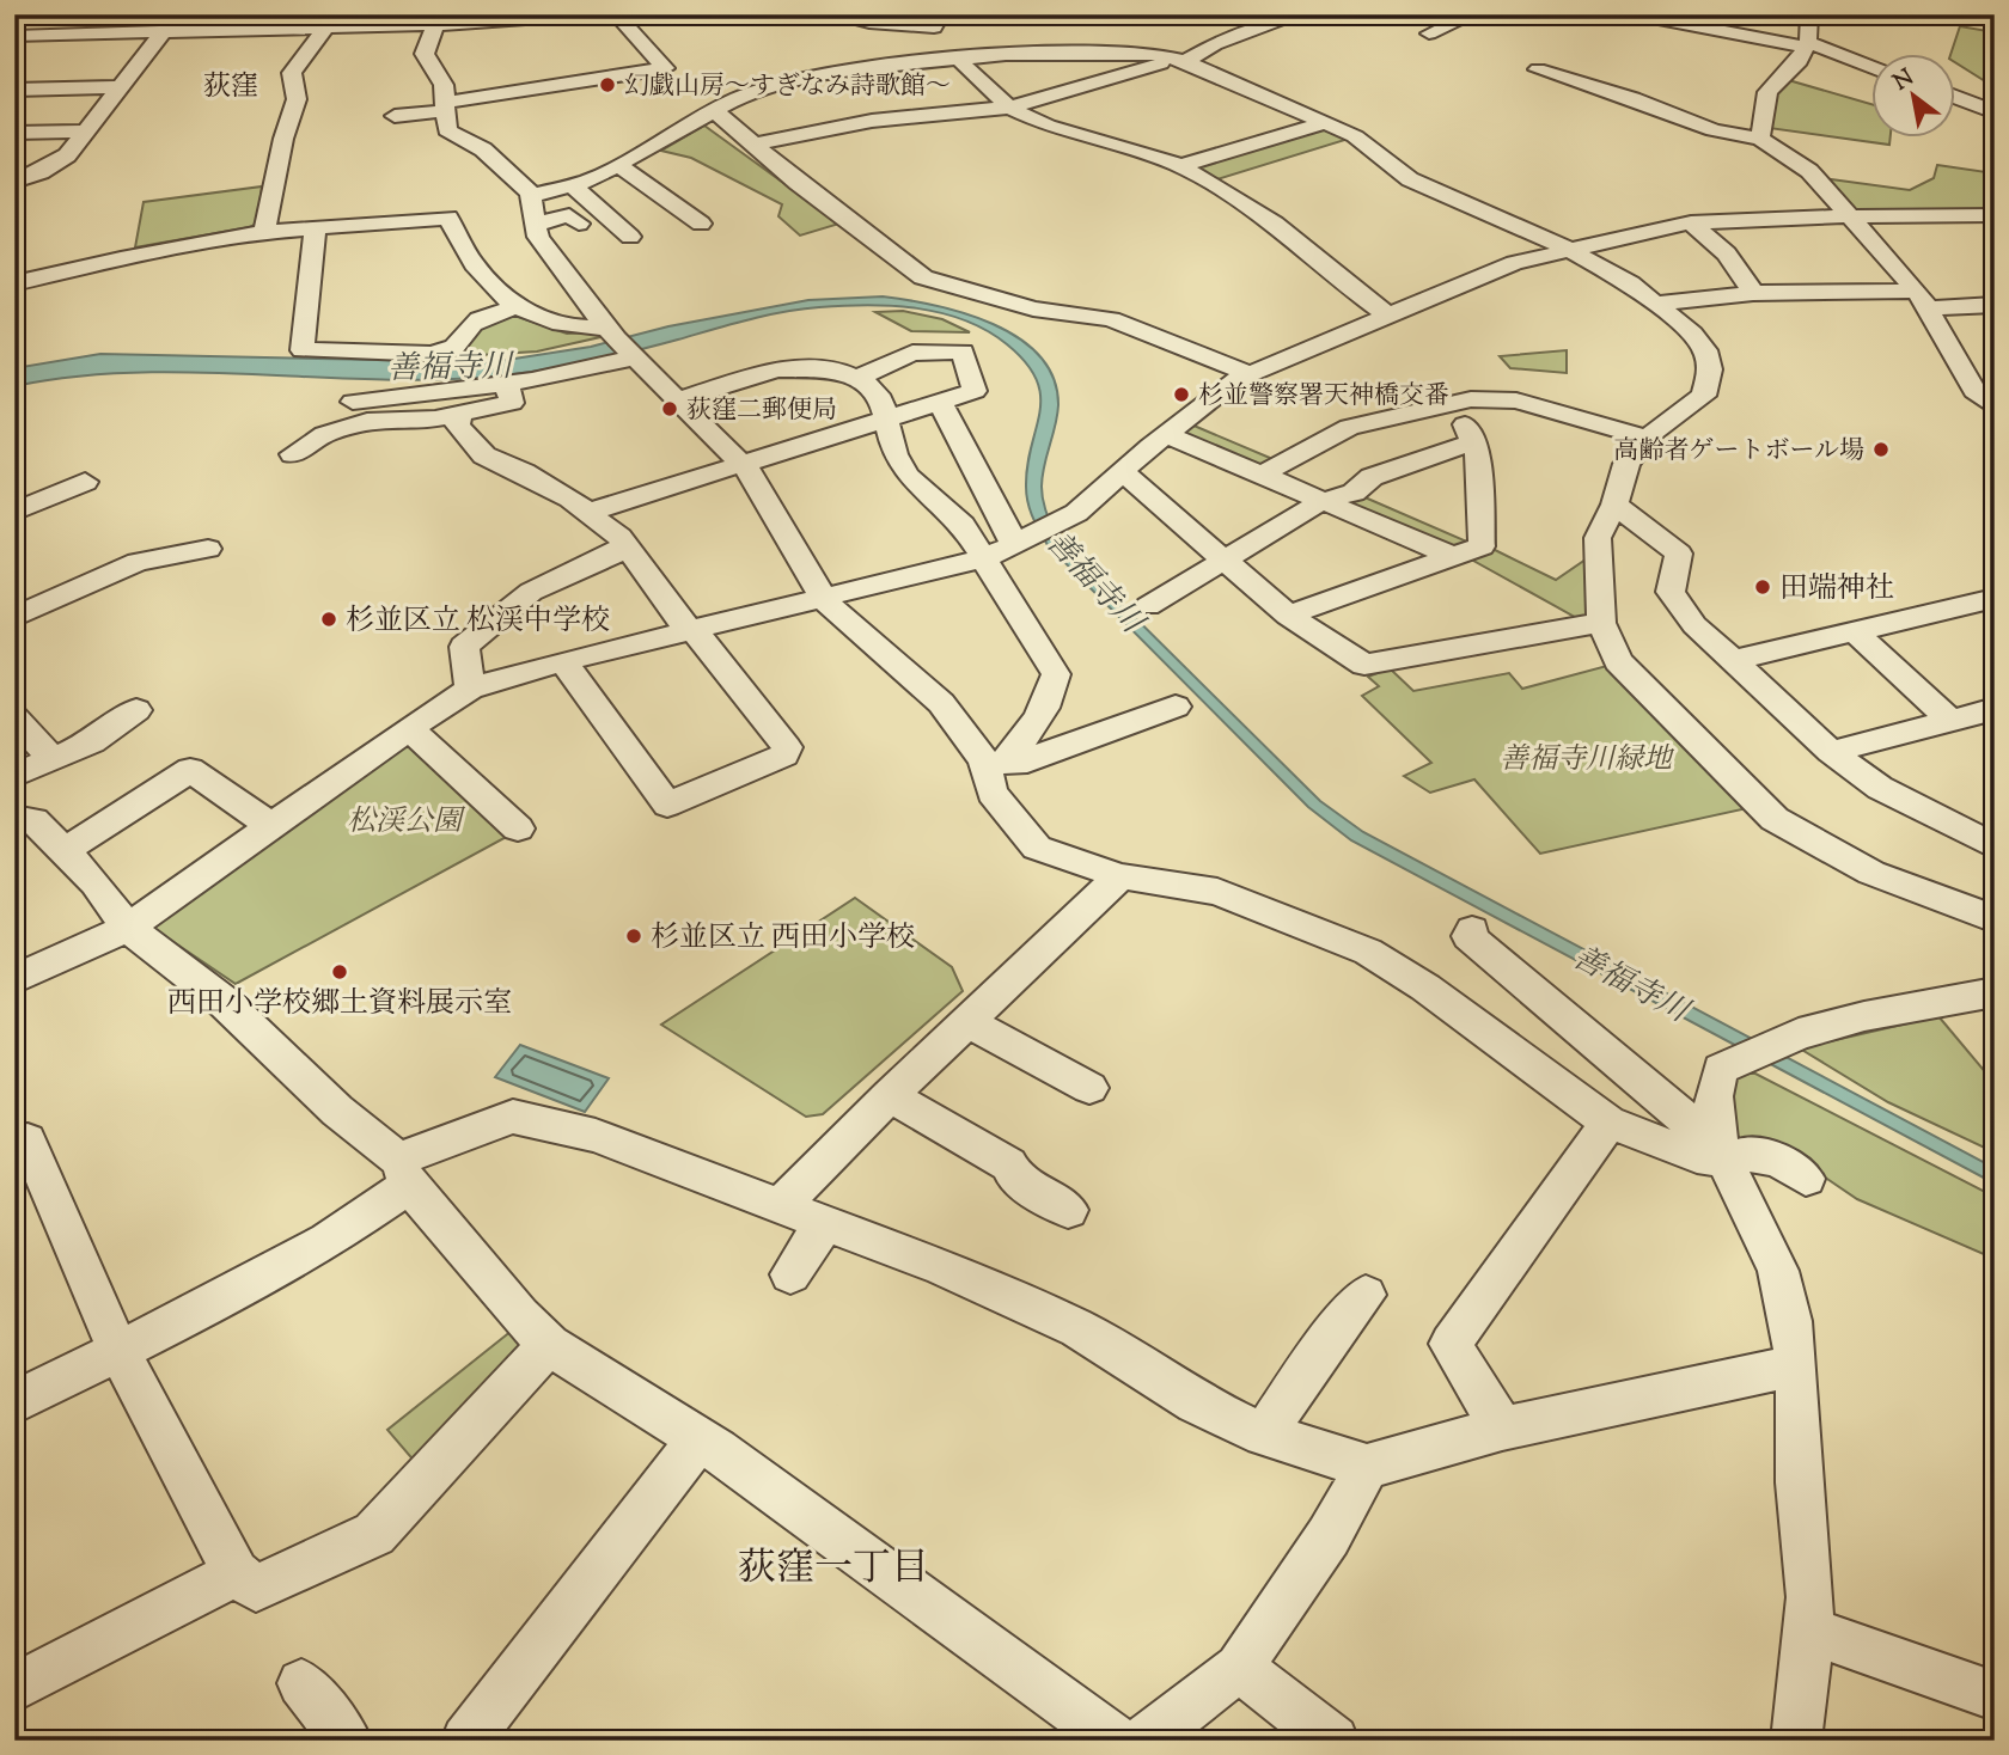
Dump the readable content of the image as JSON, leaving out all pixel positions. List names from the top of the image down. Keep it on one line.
{"districts":["荻窪","荻窪一丁目"],"water":["善福寺川"],"parks":["善福寺川緑地","松渓公園"],"places":["幻戯山房～すぎなみ詩歌館～","杉並警察署天神橋交番","荻窪二郵便局","高齢者ゲートボール場","田端神社","杉並区立 松渓中学校","杉並区立 西田小学校","西田小学校郷土資料展示室"],"north":"top left"}
